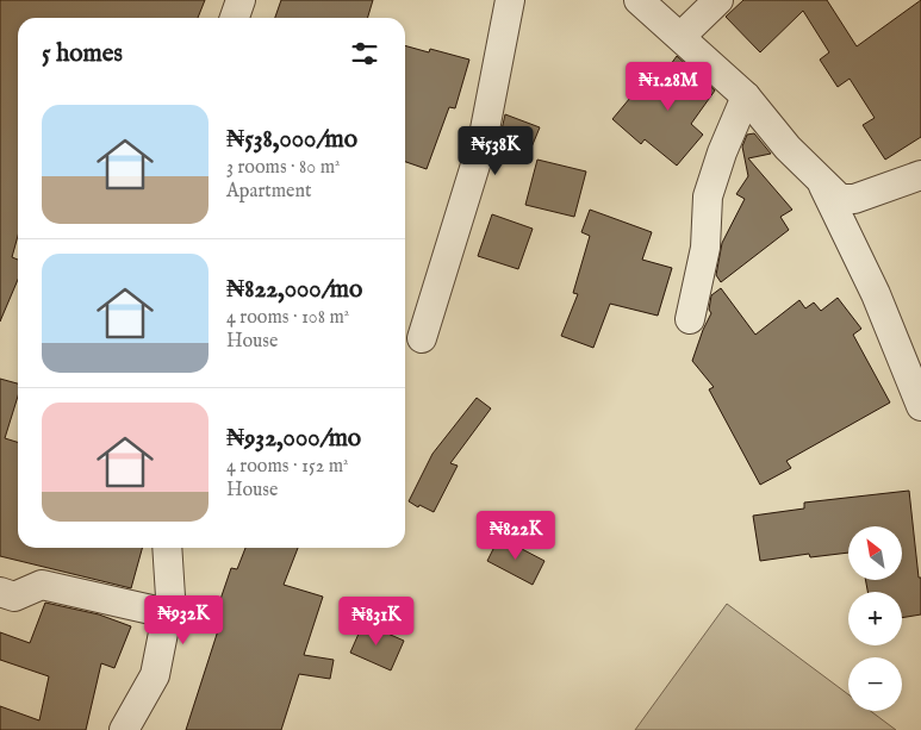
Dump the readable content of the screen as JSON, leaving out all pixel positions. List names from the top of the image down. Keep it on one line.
{"north":"top left","page":{"heading":"5 homes","price":["₦1.28M","₦538K","₦822K","₦932K","₦831K"],"list":[{"name":"₦538,000/mo","note":"3 rooms · 80 m² · Apartment"},{"name":"₦822,000/mo","note":"4 rooms · 108 m² · House"},{"name":"₦932,000/mo","note":"4 rooms · 152 m² · House"}],"map_buttons":["+","−"]}}
